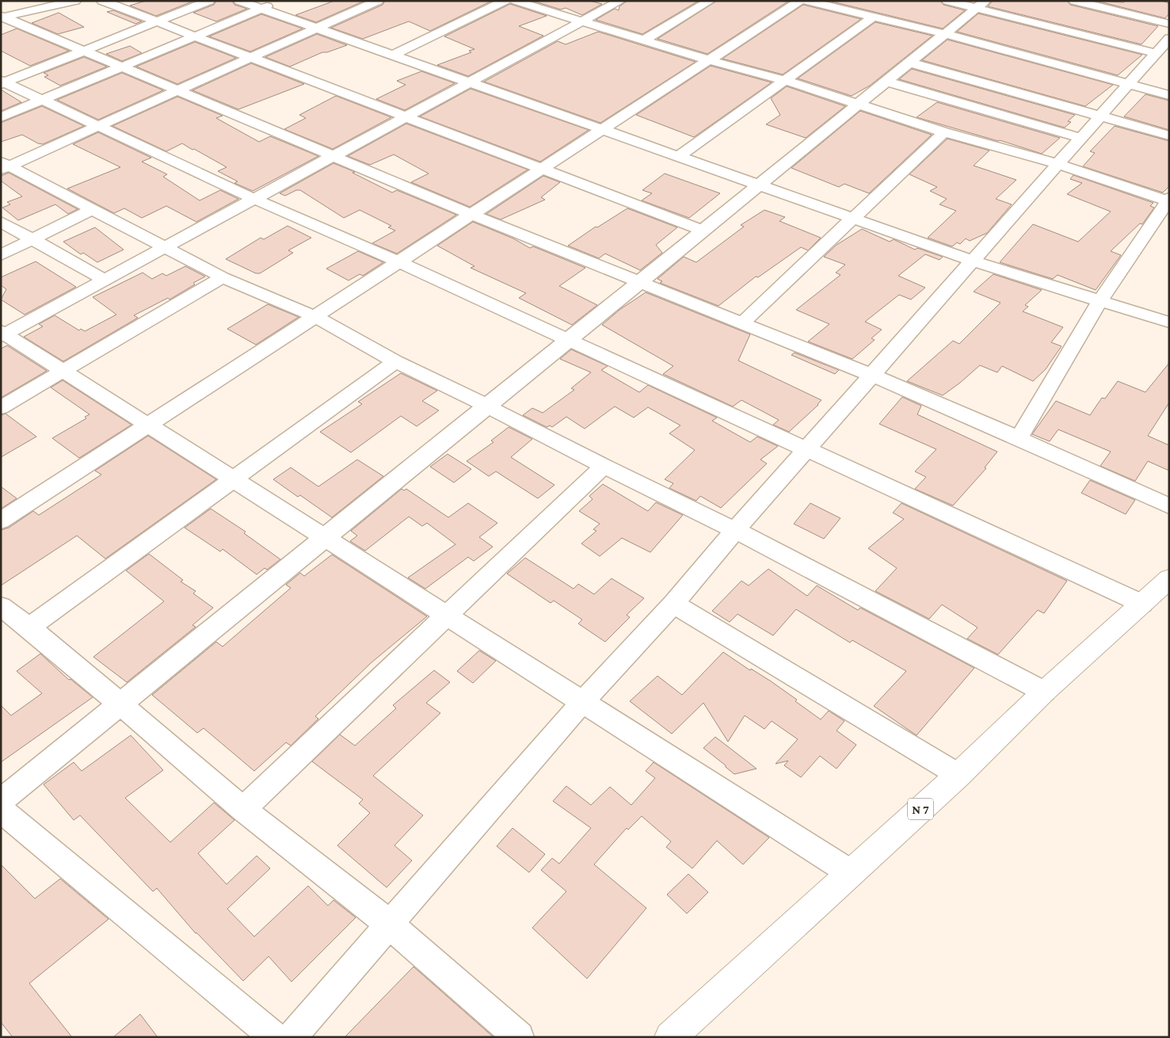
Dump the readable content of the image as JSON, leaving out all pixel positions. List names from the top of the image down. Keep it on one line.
{"streets":{"highway":["N 7"]}}
